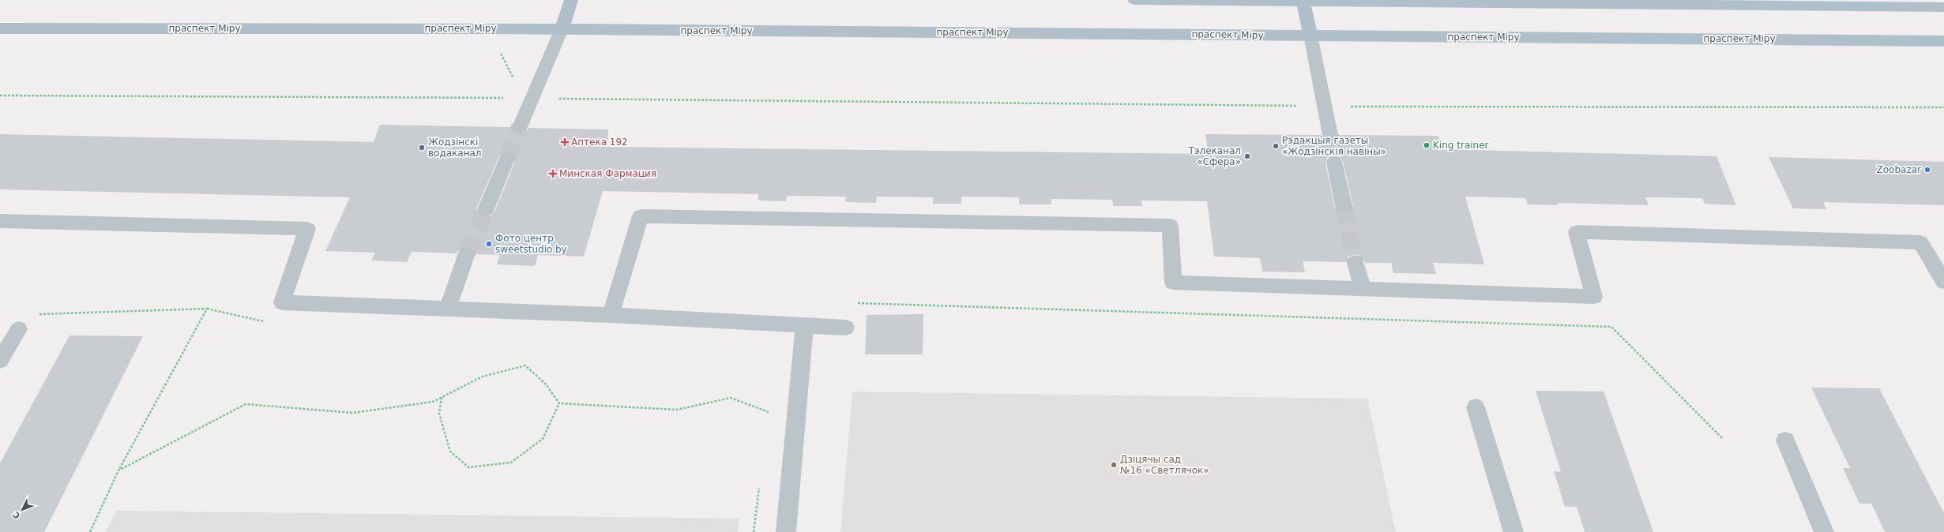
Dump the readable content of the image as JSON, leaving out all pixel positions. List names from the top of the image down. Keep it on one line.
{"streets":{"main road":["праспект Міру"]},"places":{"health":["Аптека 192","Минская Фармация"],"other":["King trainer","Рэдакцыя газеты «Жодзінскія навіны»","Жодзінскі водаканал","Тэлеканал «Сфера»","Zoobazar","Фото центр sweetstudio.by","Дзіцячы сад №16 «Светлячок»"]},"north":"bottom left"}
